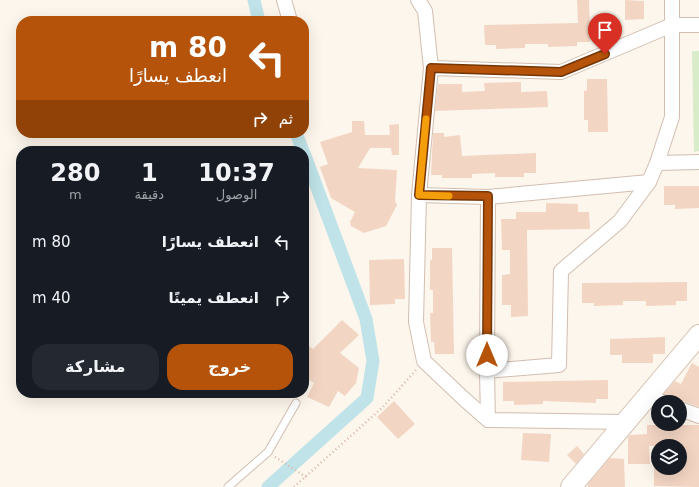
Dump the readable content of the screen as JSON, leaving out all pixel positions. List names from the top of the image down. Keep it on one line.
{"page":{"turn":["80 m","انعطف يسارًا"],"then":"ثم","eta":["10:37","الوصول","1","دقيقة","280","m"],"list":[{"name":"انعطف يسارًا","value":"80 m"},{"name":"انعطف يمينًا","value":"40 m"}],"buttons":["خروج","مشاركة"]}}
